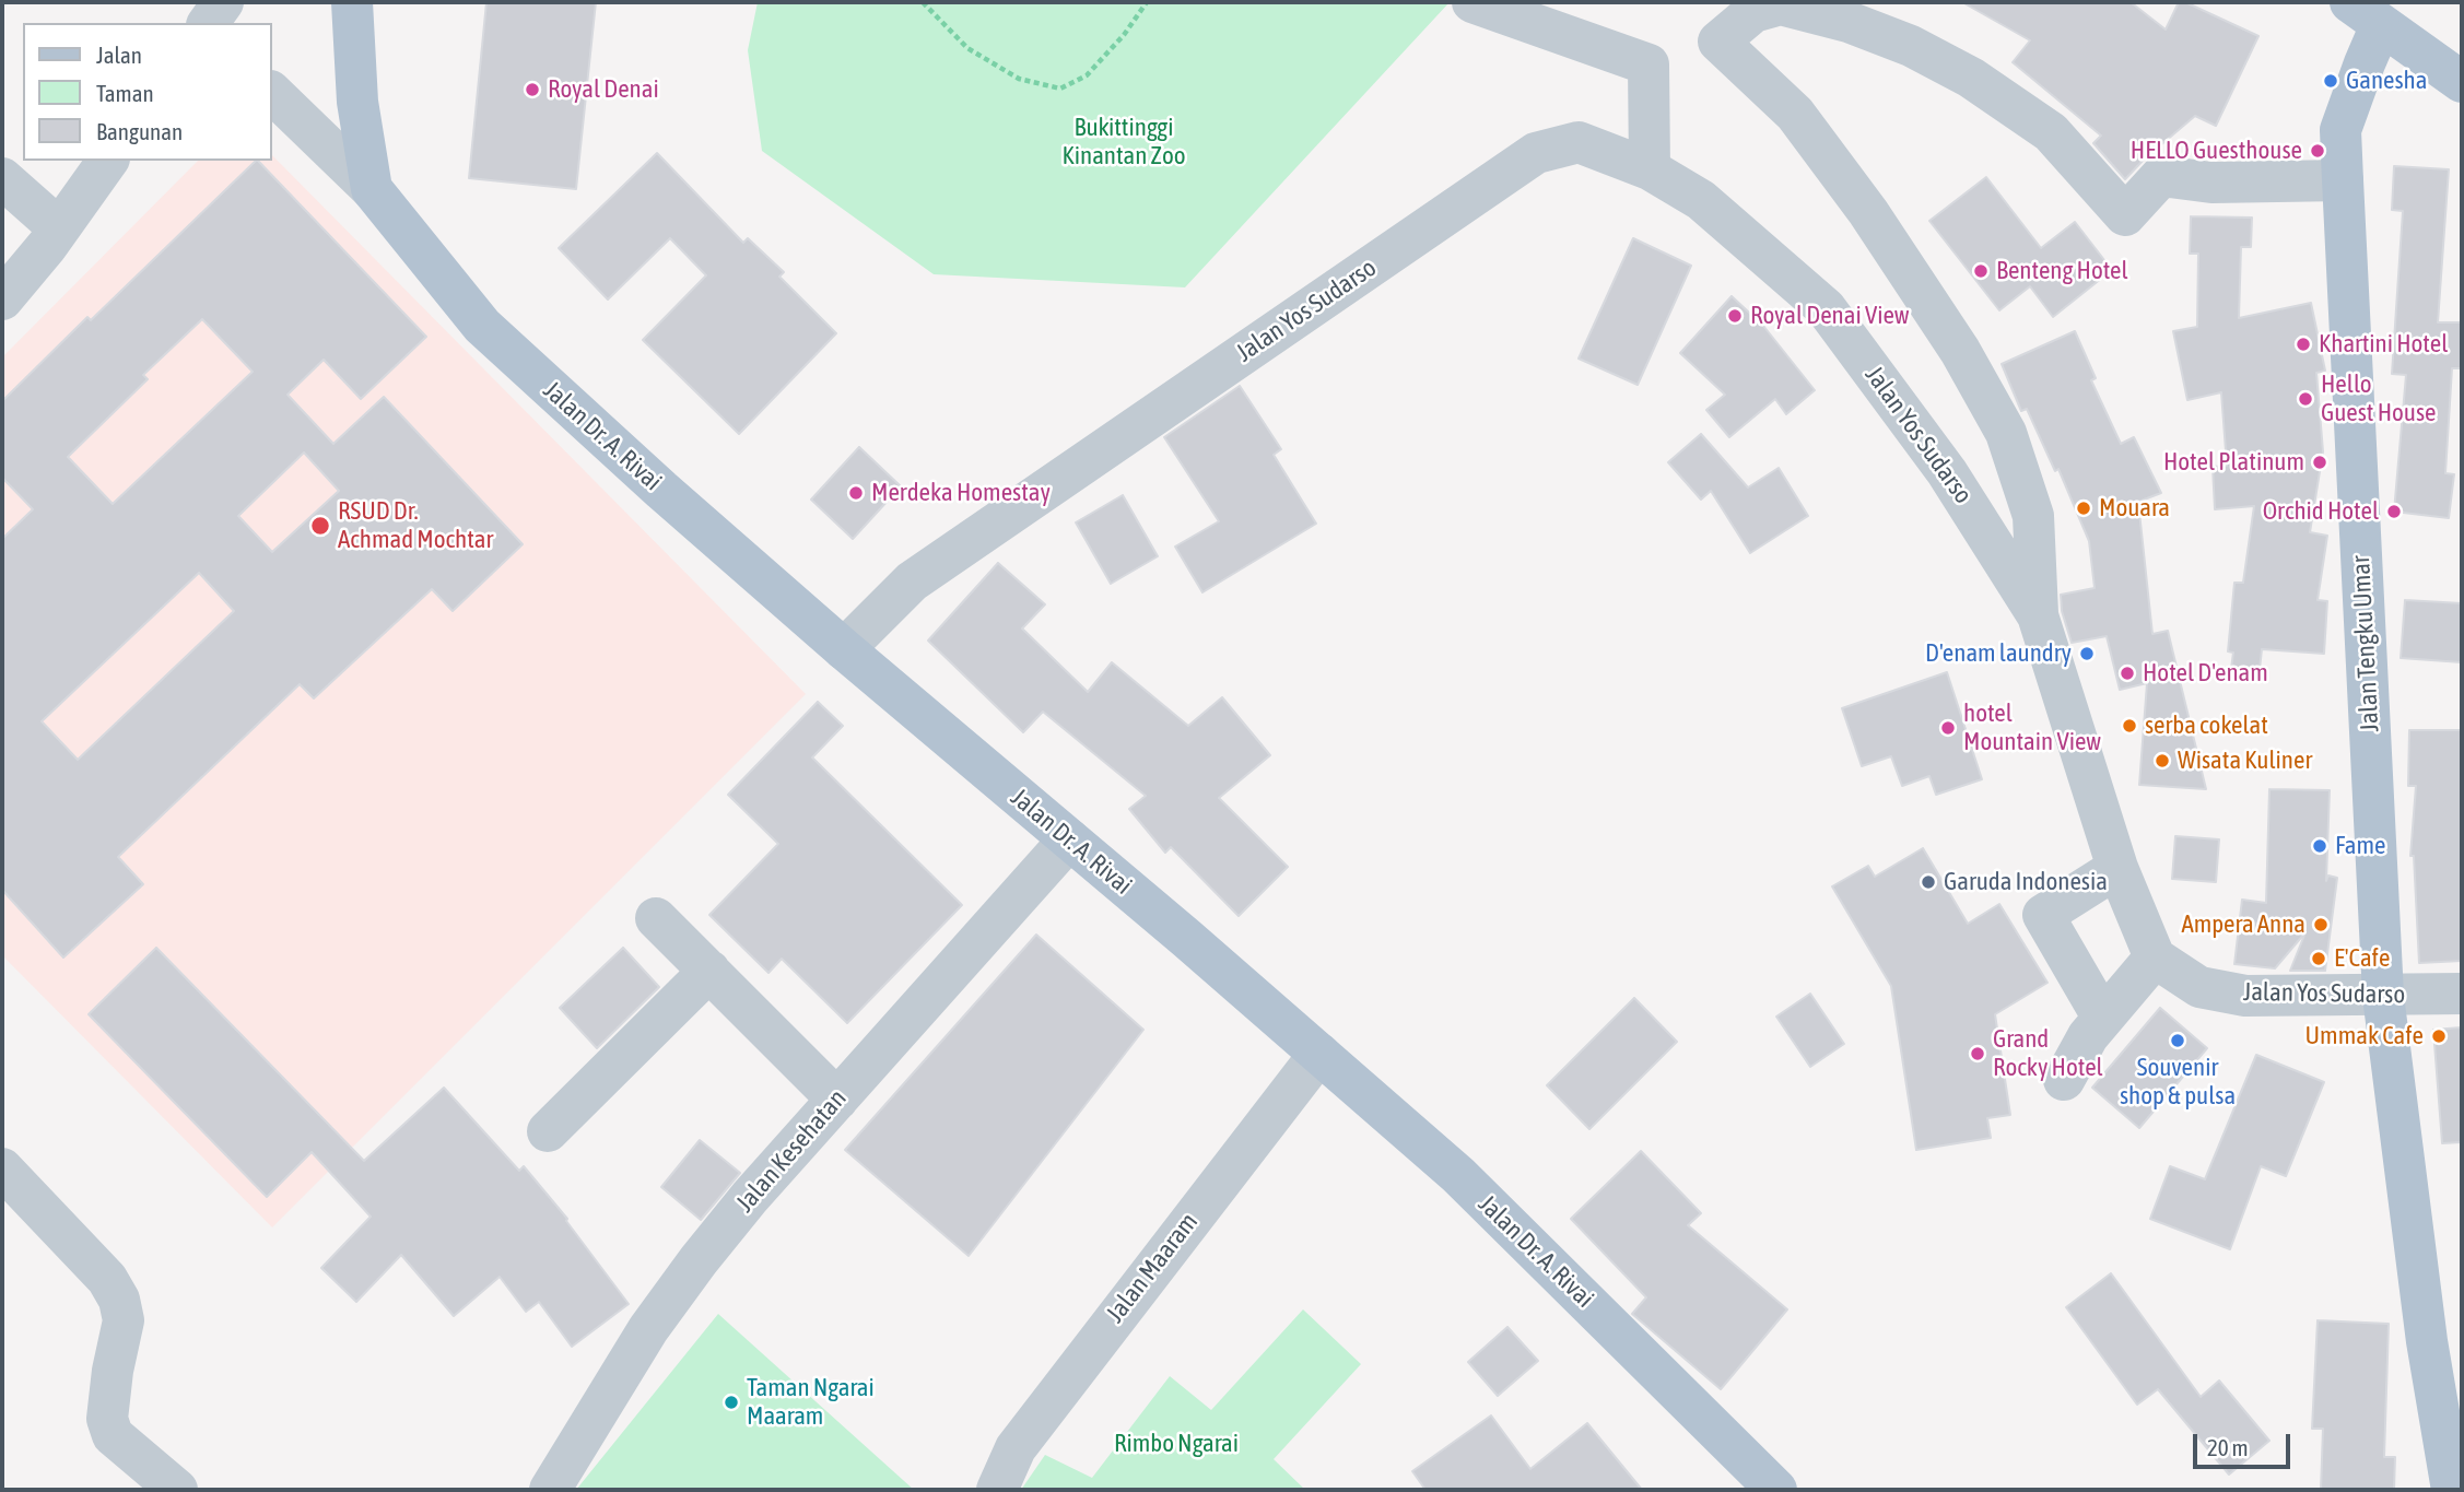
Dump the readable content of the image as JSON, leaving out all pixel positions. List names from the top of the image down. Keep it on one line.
{"streets":{"main road":["Jalan Dr. A. Rivai","Jalan Tengku Umar"],"street":["Jalan Yos Sudarso","Jalan Kesehatan","Jalan Maaram"]},"crossings":[["Jalan Yos Sudarso","Jalan Dr. A. Rivai"],["Jalan Yos Sudarso","Jalan Tengku Umar"],["Jalan Dr. A. Rivai","Jalan Kesehatan"],["Jalan Dr. A. Rivai","Jalan Maaram"]],"parks":["Bukittinggi Kinantan Zoo","Rimbo Ngarai"],"places":["Ganesha","Royal Denai","HELLO Guesthouse","Benteng Hotel","Royal Denai View","Khartini Hotel","Hello Guest House","Hotel Platinum","Merdeka Homestay","Mouara","Orchid Hotel","RSUD Dr. Achmad Mochtar","D'enam laundry","Hotel D'enam","serba cokelat","hotel Mountain View","Wisata Kuliner","Fame","Garuda Indonesia","Ampera Anna","E'Cafe","Ummak Cafe","Souvenir shop & pulsa","Grand Rocky Hotel","Taman Ngarai Maaram"],"legend":["Jalan","Taman","Bangunan"],"scale_bar":"20 m"}
